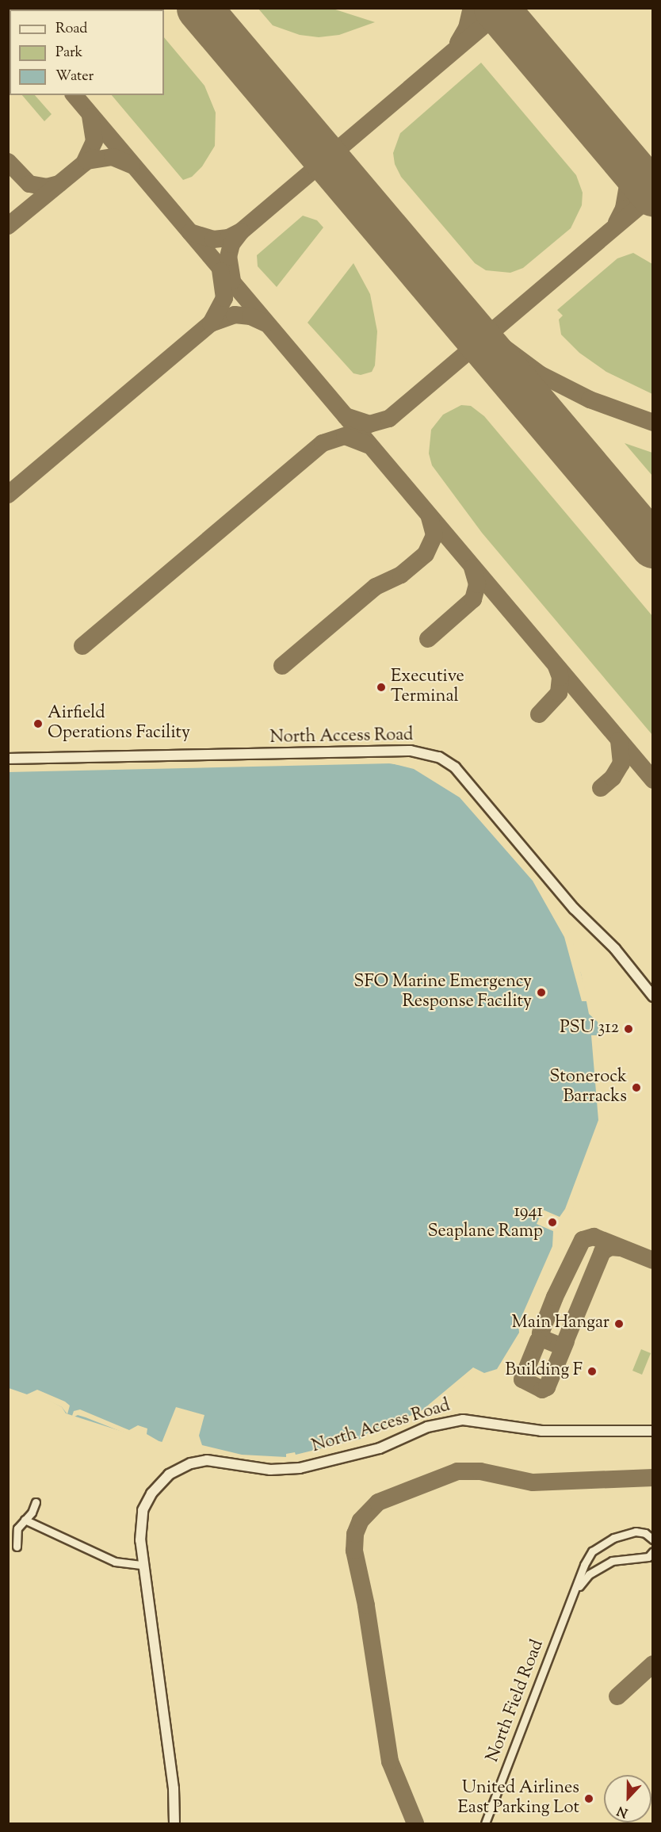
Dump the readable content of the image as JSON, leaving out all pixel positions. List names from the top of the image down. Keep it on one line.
{"streets":{"street":["North Access Road","North Field Road"]},"places":["Executive Terminal","Airfield Operations Facility","SFO Marine Emergency Response Facility","PSU 312","Stonerock Barracks","1941 Seaplane Ramp","Main Hangar","Building F","United Airlines East Parking Lot"],"legend":["Road","Park","Water"],"north":"bottom"}
